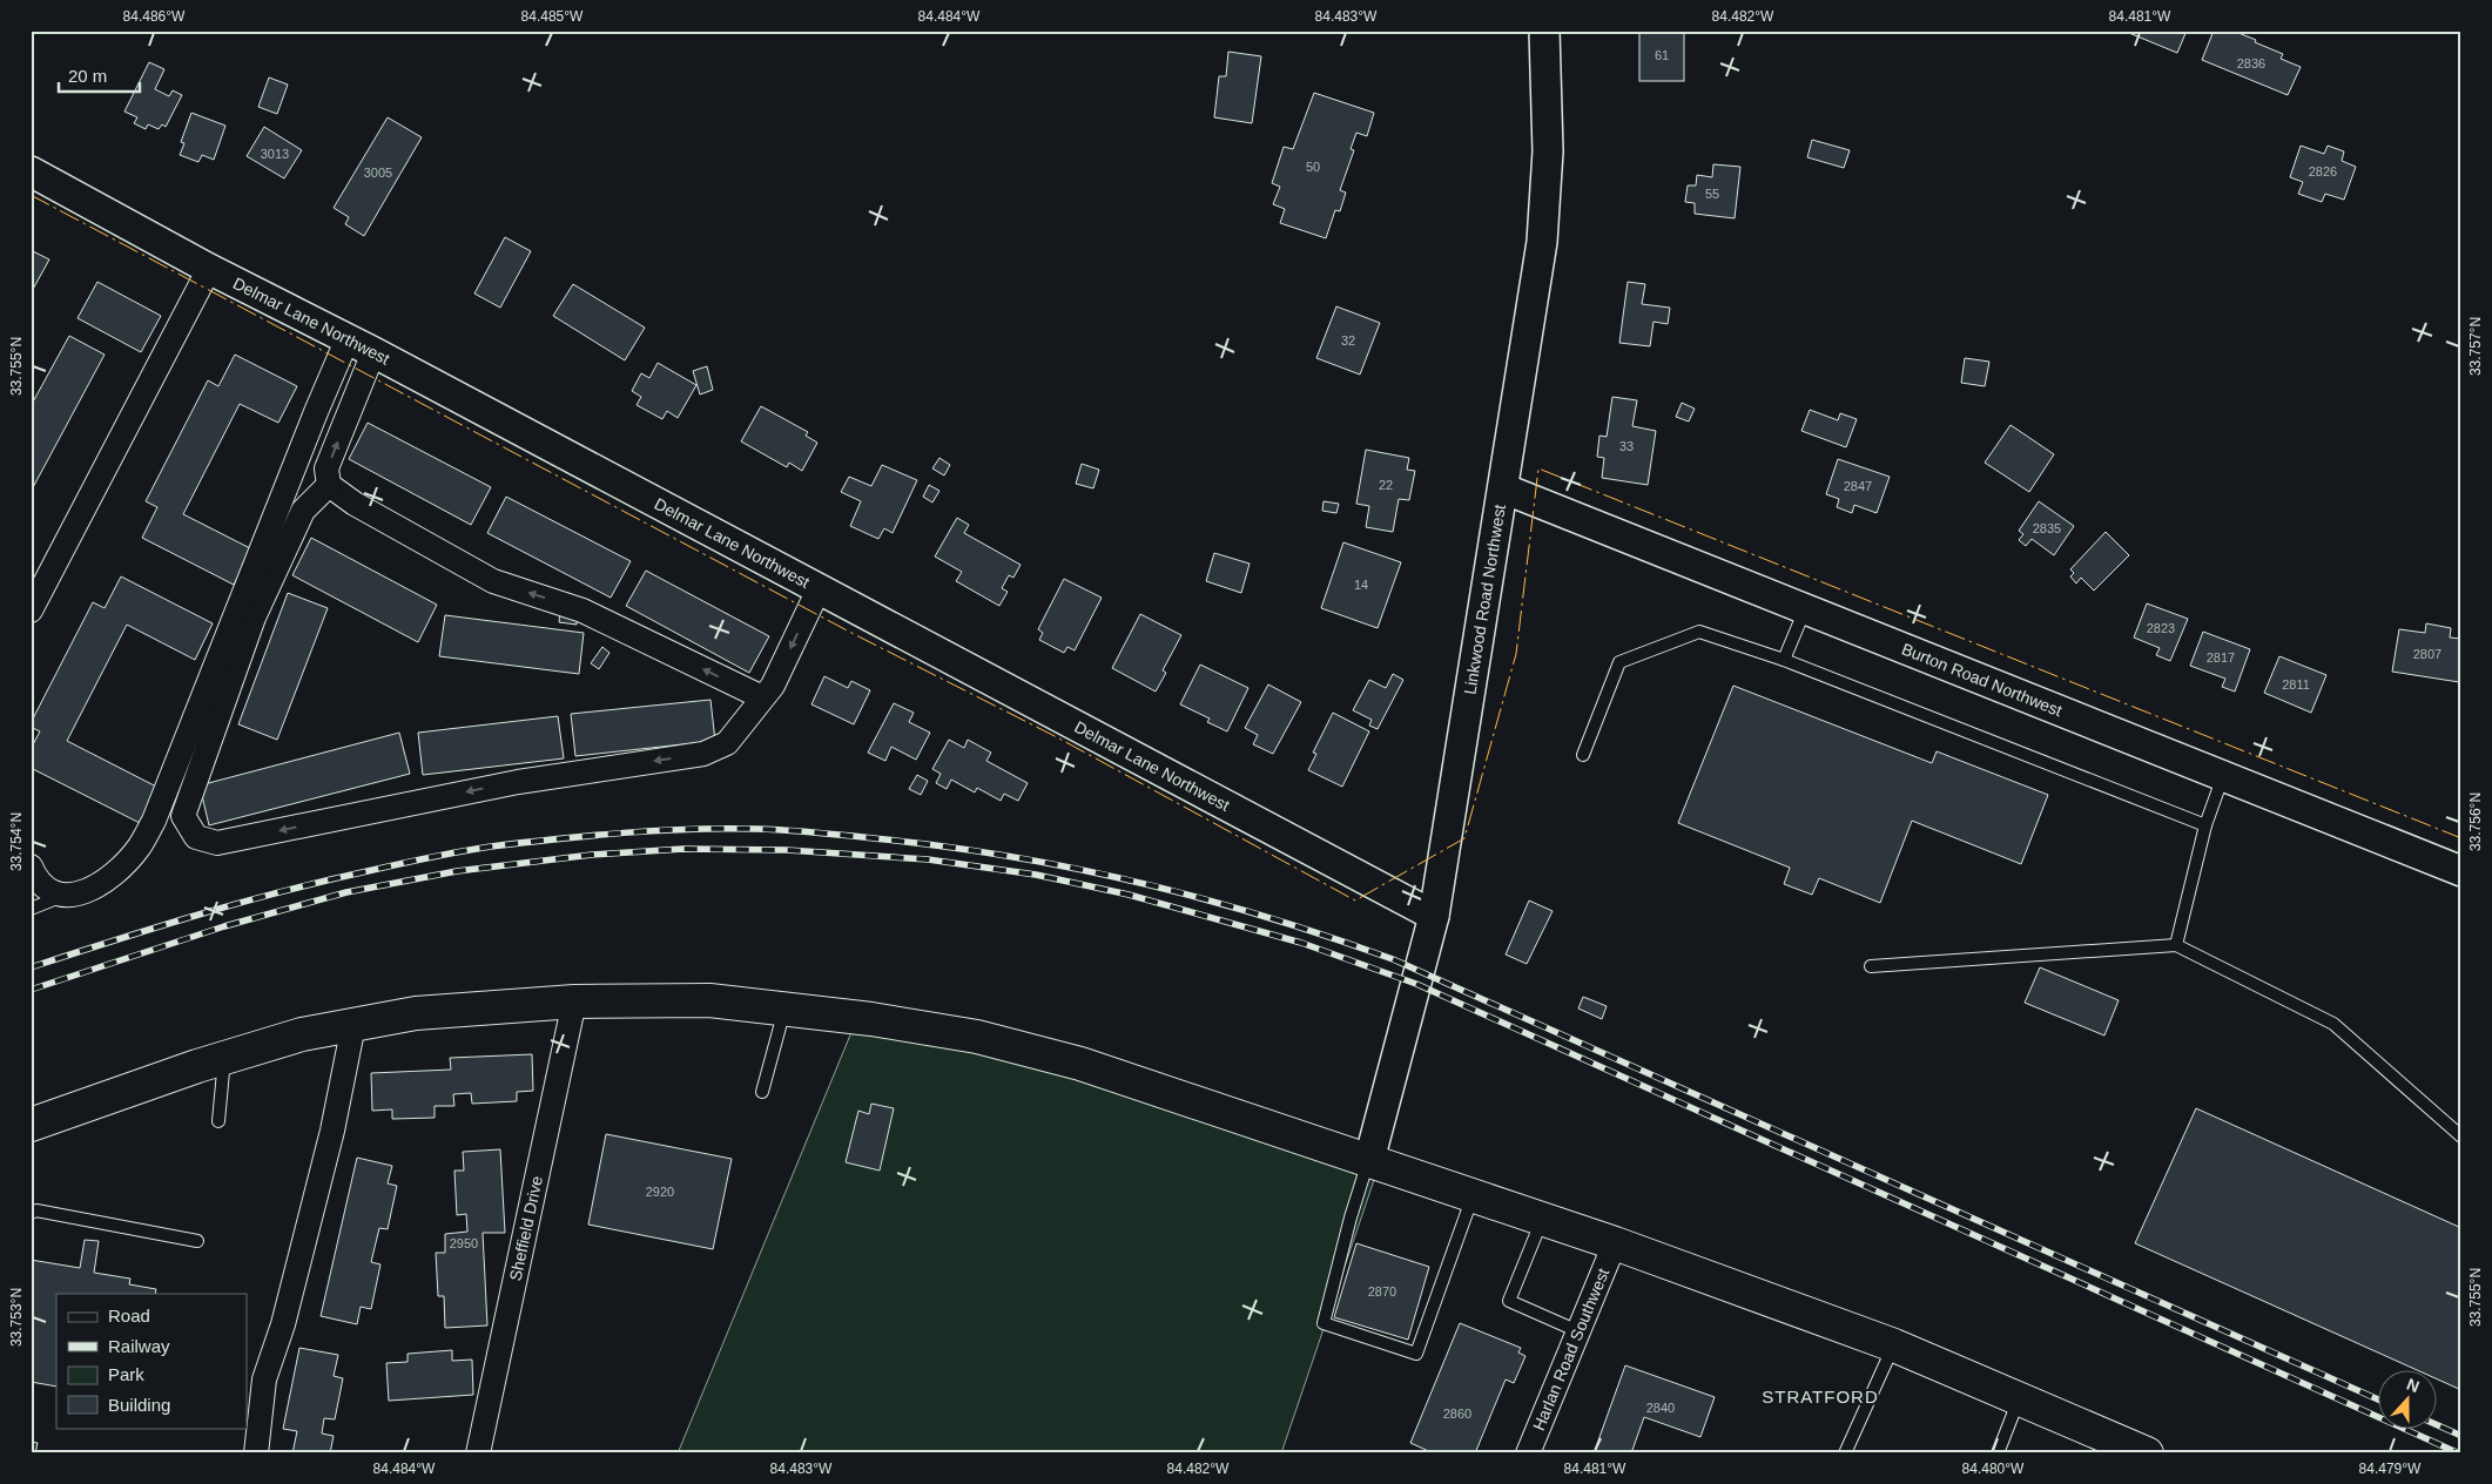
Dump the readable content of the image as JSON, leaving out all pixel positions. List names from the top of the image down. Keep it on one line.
{"streets":{"street":["Delmar Lane Northwest","Linkwood Road Northwest","Burton Road Northwest","Sheffield Drive","Harlan Road Southwest"]},"crossings":[["Delmar Lane Northwest","Linkwood Road Northwest"],["Linkwood Road Northwest","Burton Road Northwest"]],"districts":["STRATFORD"],"house_numbers":["61","2836","3013","50","2826","3005","55","32","33","22","2847","2835","14","2823","2807","2817","2811","2920","2950","2870","2840","2860"],"legend":["Road","Railway","Park","Building"],"scale_bar":"20 m","north":"top","coordinates":["84.486°W","84.485°W","84.484°W","84.483°W","84.482°W","84.481°W","33.757°N","33.755°N","33.756°N","33.754°N","33.753°N","84.480°W","84.479°W"]}
